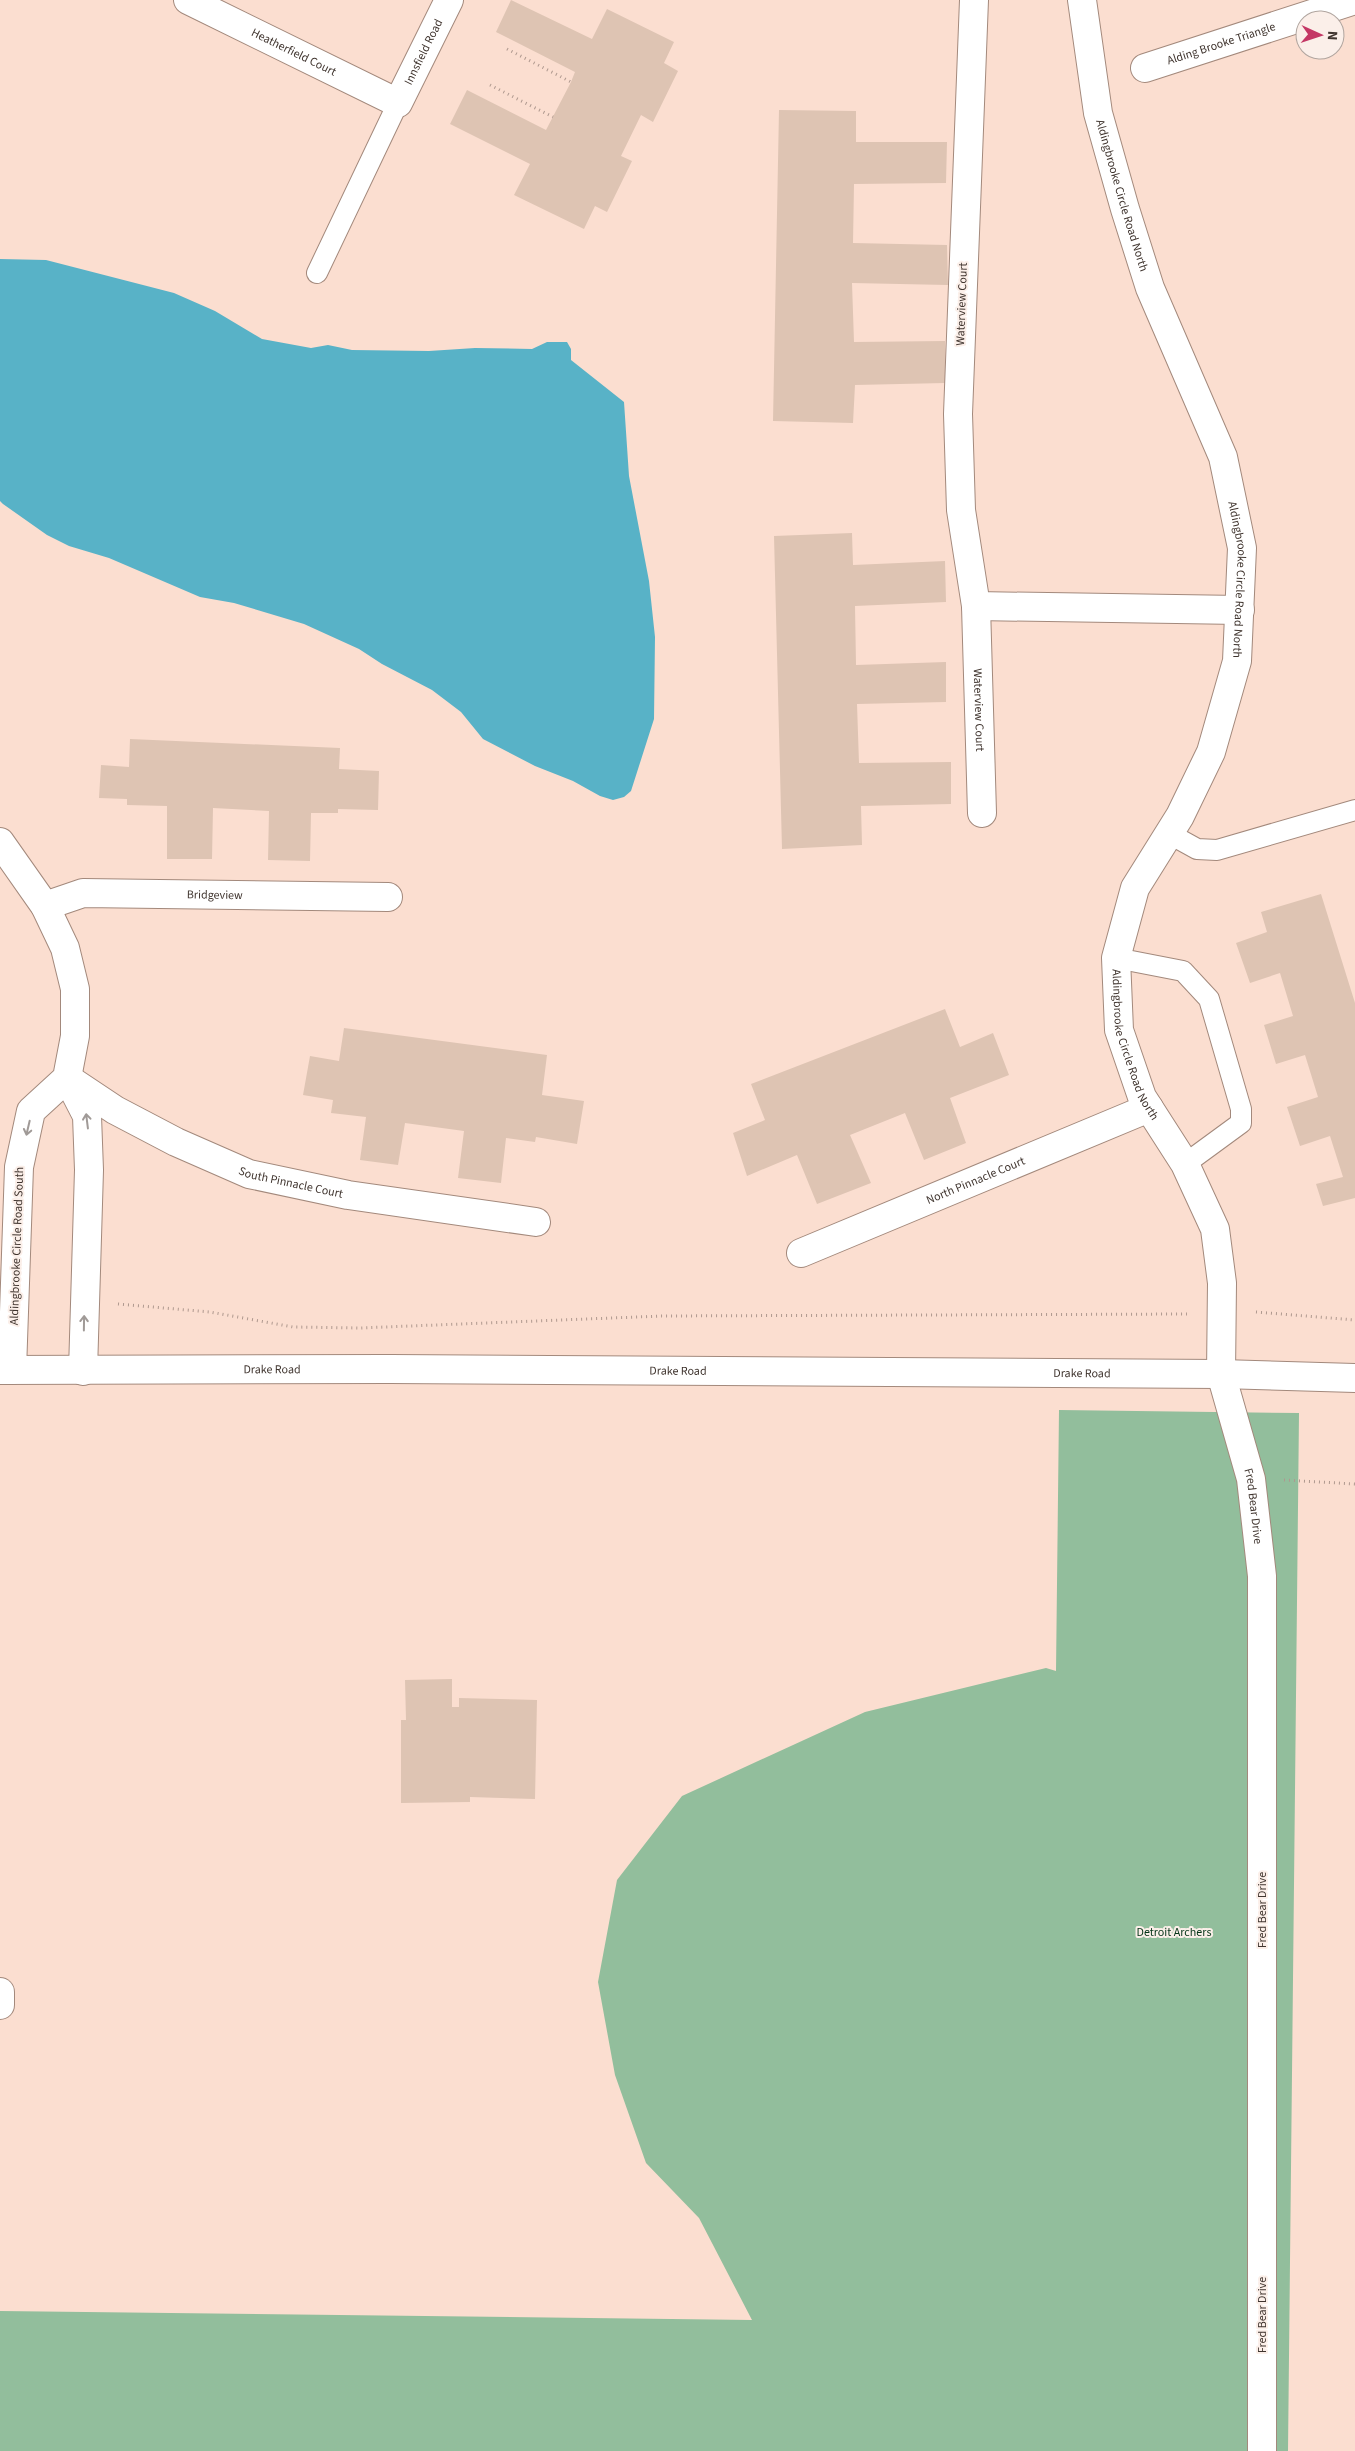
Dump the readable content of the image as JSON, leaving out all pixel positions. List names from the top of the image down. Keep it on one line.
{"streets":{"street":["Alding Brooke Triangle","Heatherfield Court","Innsfield Road","Aldingbrooke Circle Road North","Waterview Court","Bridgeview","South Pinnacle Court","North Pinnacle Court","Aldingbrooke Circle Road South","Drake Road","Fred Bear Drive"]},"crossings":[["Heatherfield Court","Innsfield Road"],["Aldingbrooke Circle Road North","North Pinnacle Court"],["Aldingbrooke Circle Road North","Drake Road"],["Aldingbrooke Circle Road North","Fred Bear Drive"],["South Pinnacle Court","Aldingbrooke Circle Road South"],["Aldingbrooke Circle Road South","Drake Road"],["Drake Road","Fred Bear Drive"]],"parks":["Detroit Archers"],"north":"right"}
